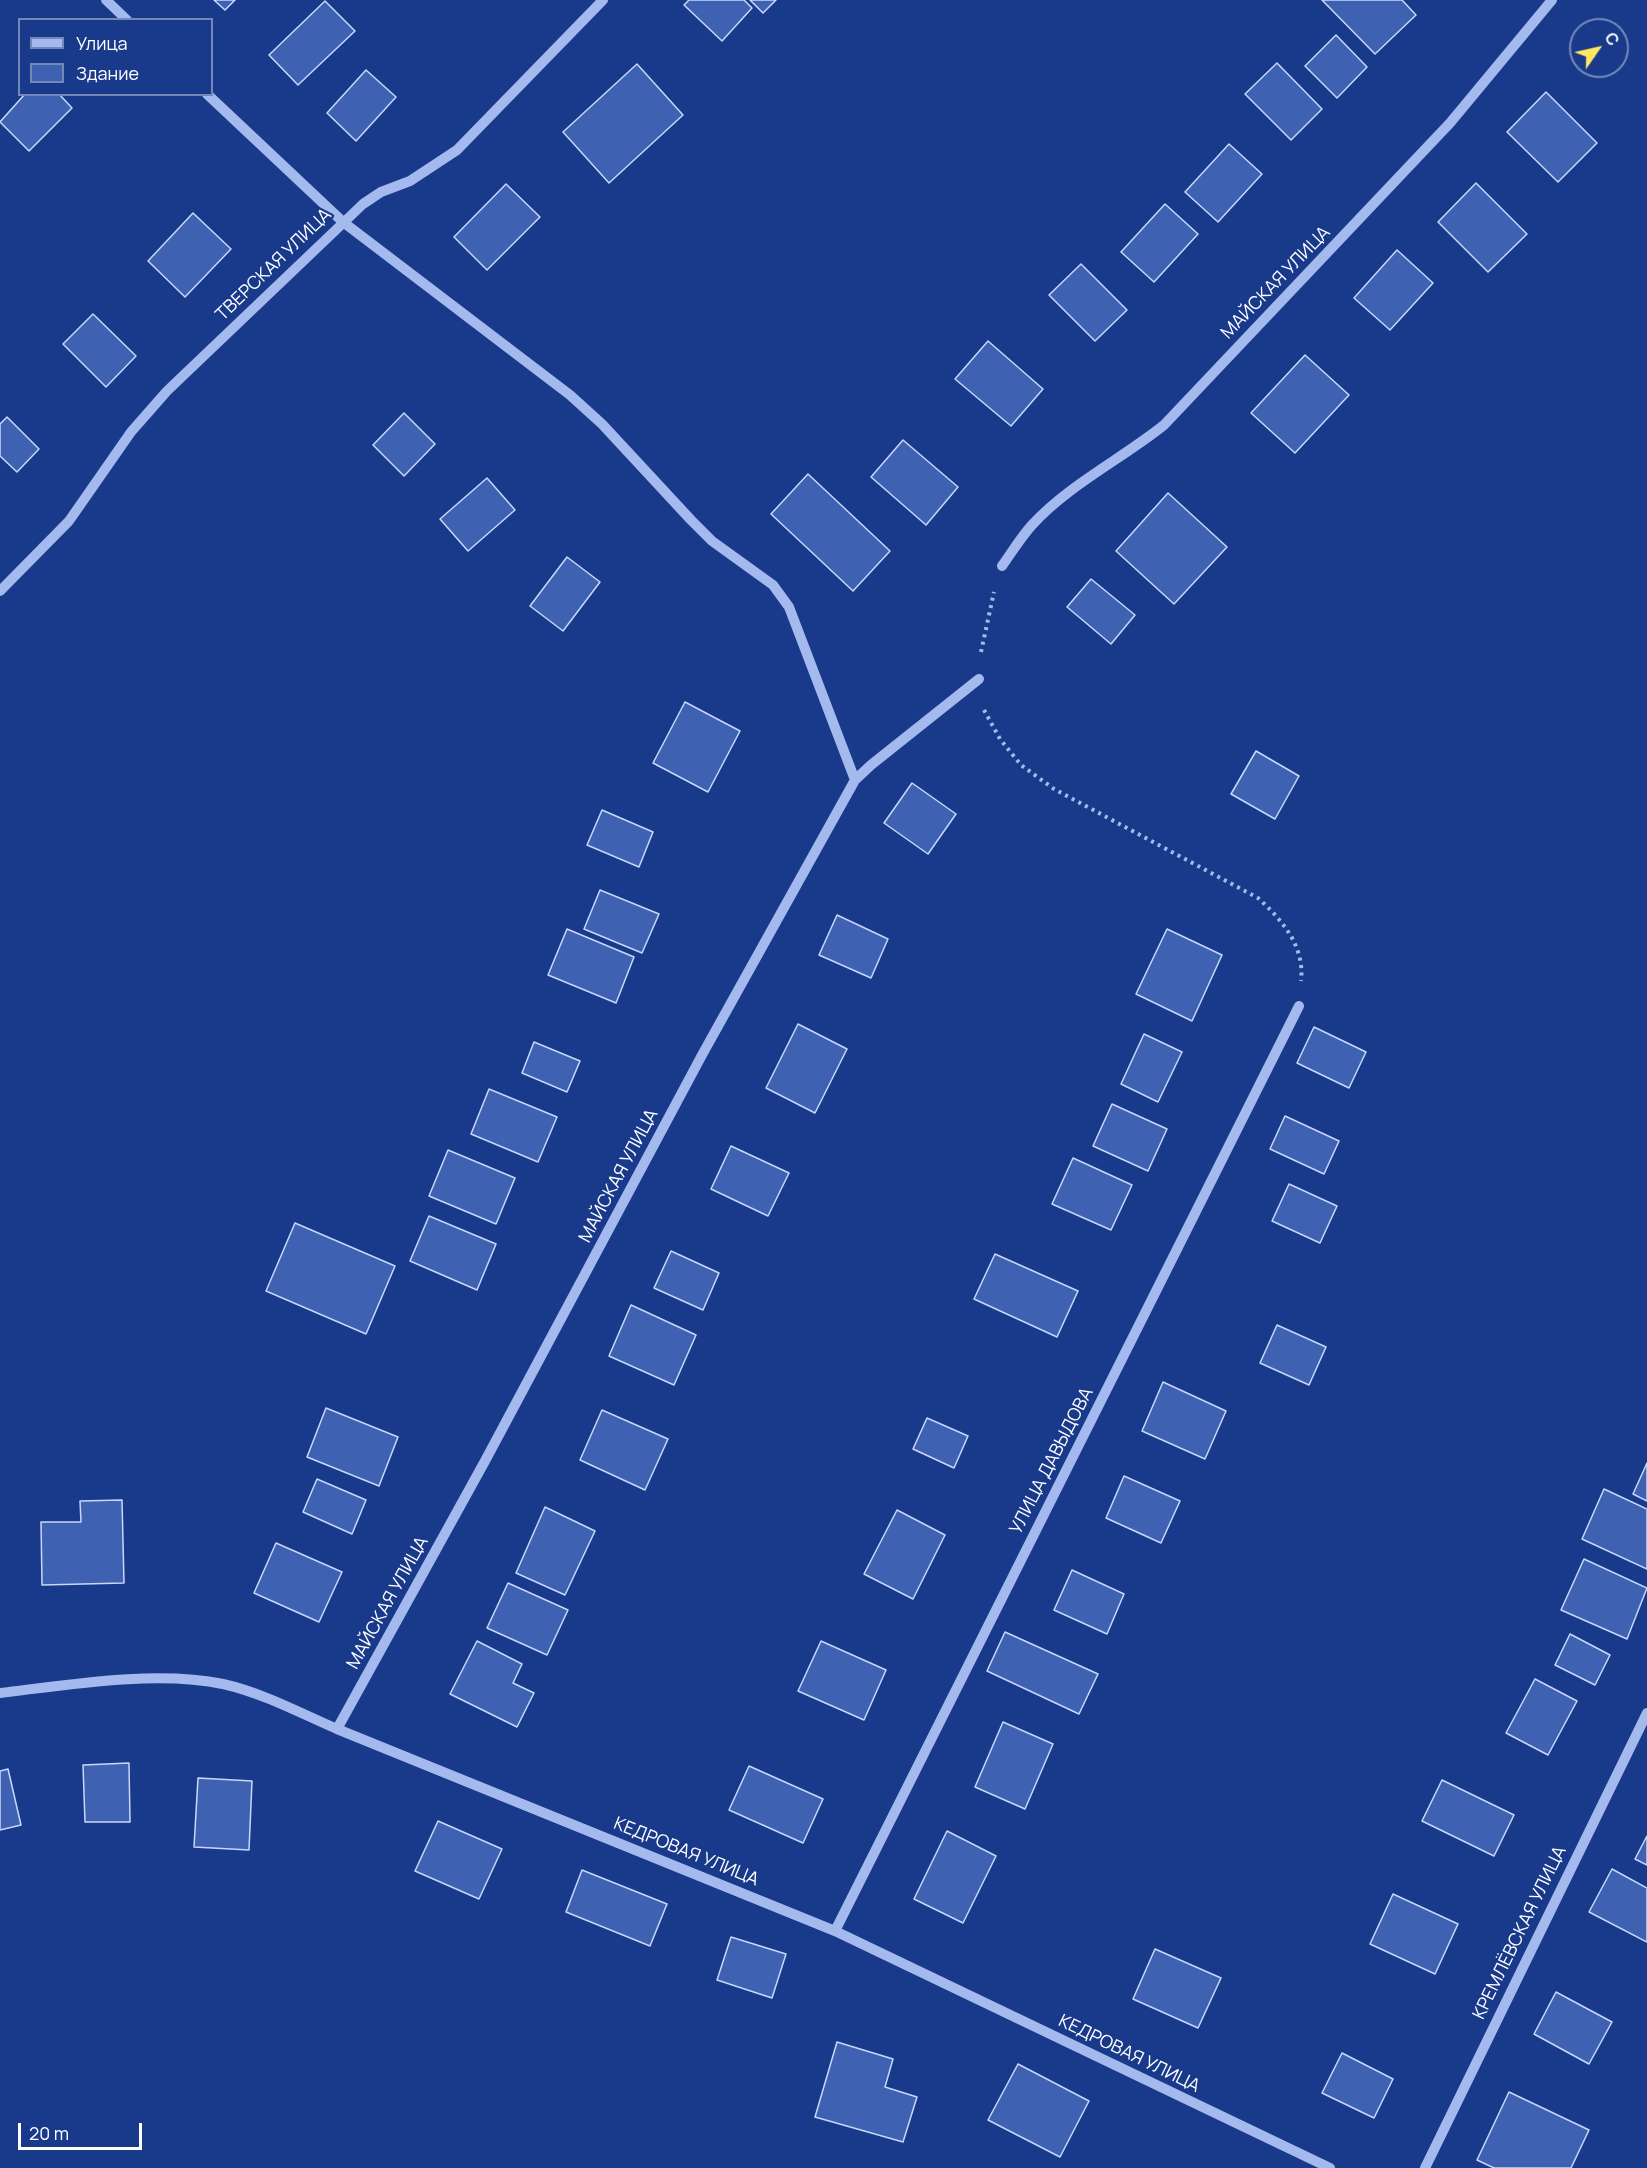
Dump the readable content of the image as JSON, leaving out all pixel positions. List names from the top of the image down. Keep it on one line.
{"streets":{"street":["ТВЕРСКАЯ УЛИЦА","МАЙСКАЯ УЛИЦА","УЛИЦА ДАВЫДОВА","КЕДРОВАЯ УЛИЦА","КРЕМЛЁВСКАЯ УЛИЦА"]},"crossings":[["МАЙСКАЯ УЛИЦА","КЕДРОВАЯ УЛИЦА"],["УЛИЦА ДАВЫДОВА","КЕДРОВАЯ УЛИЦА"]],"legend":["Улица","Здание"],"scale_bar":"20 m","north":"top right"}
